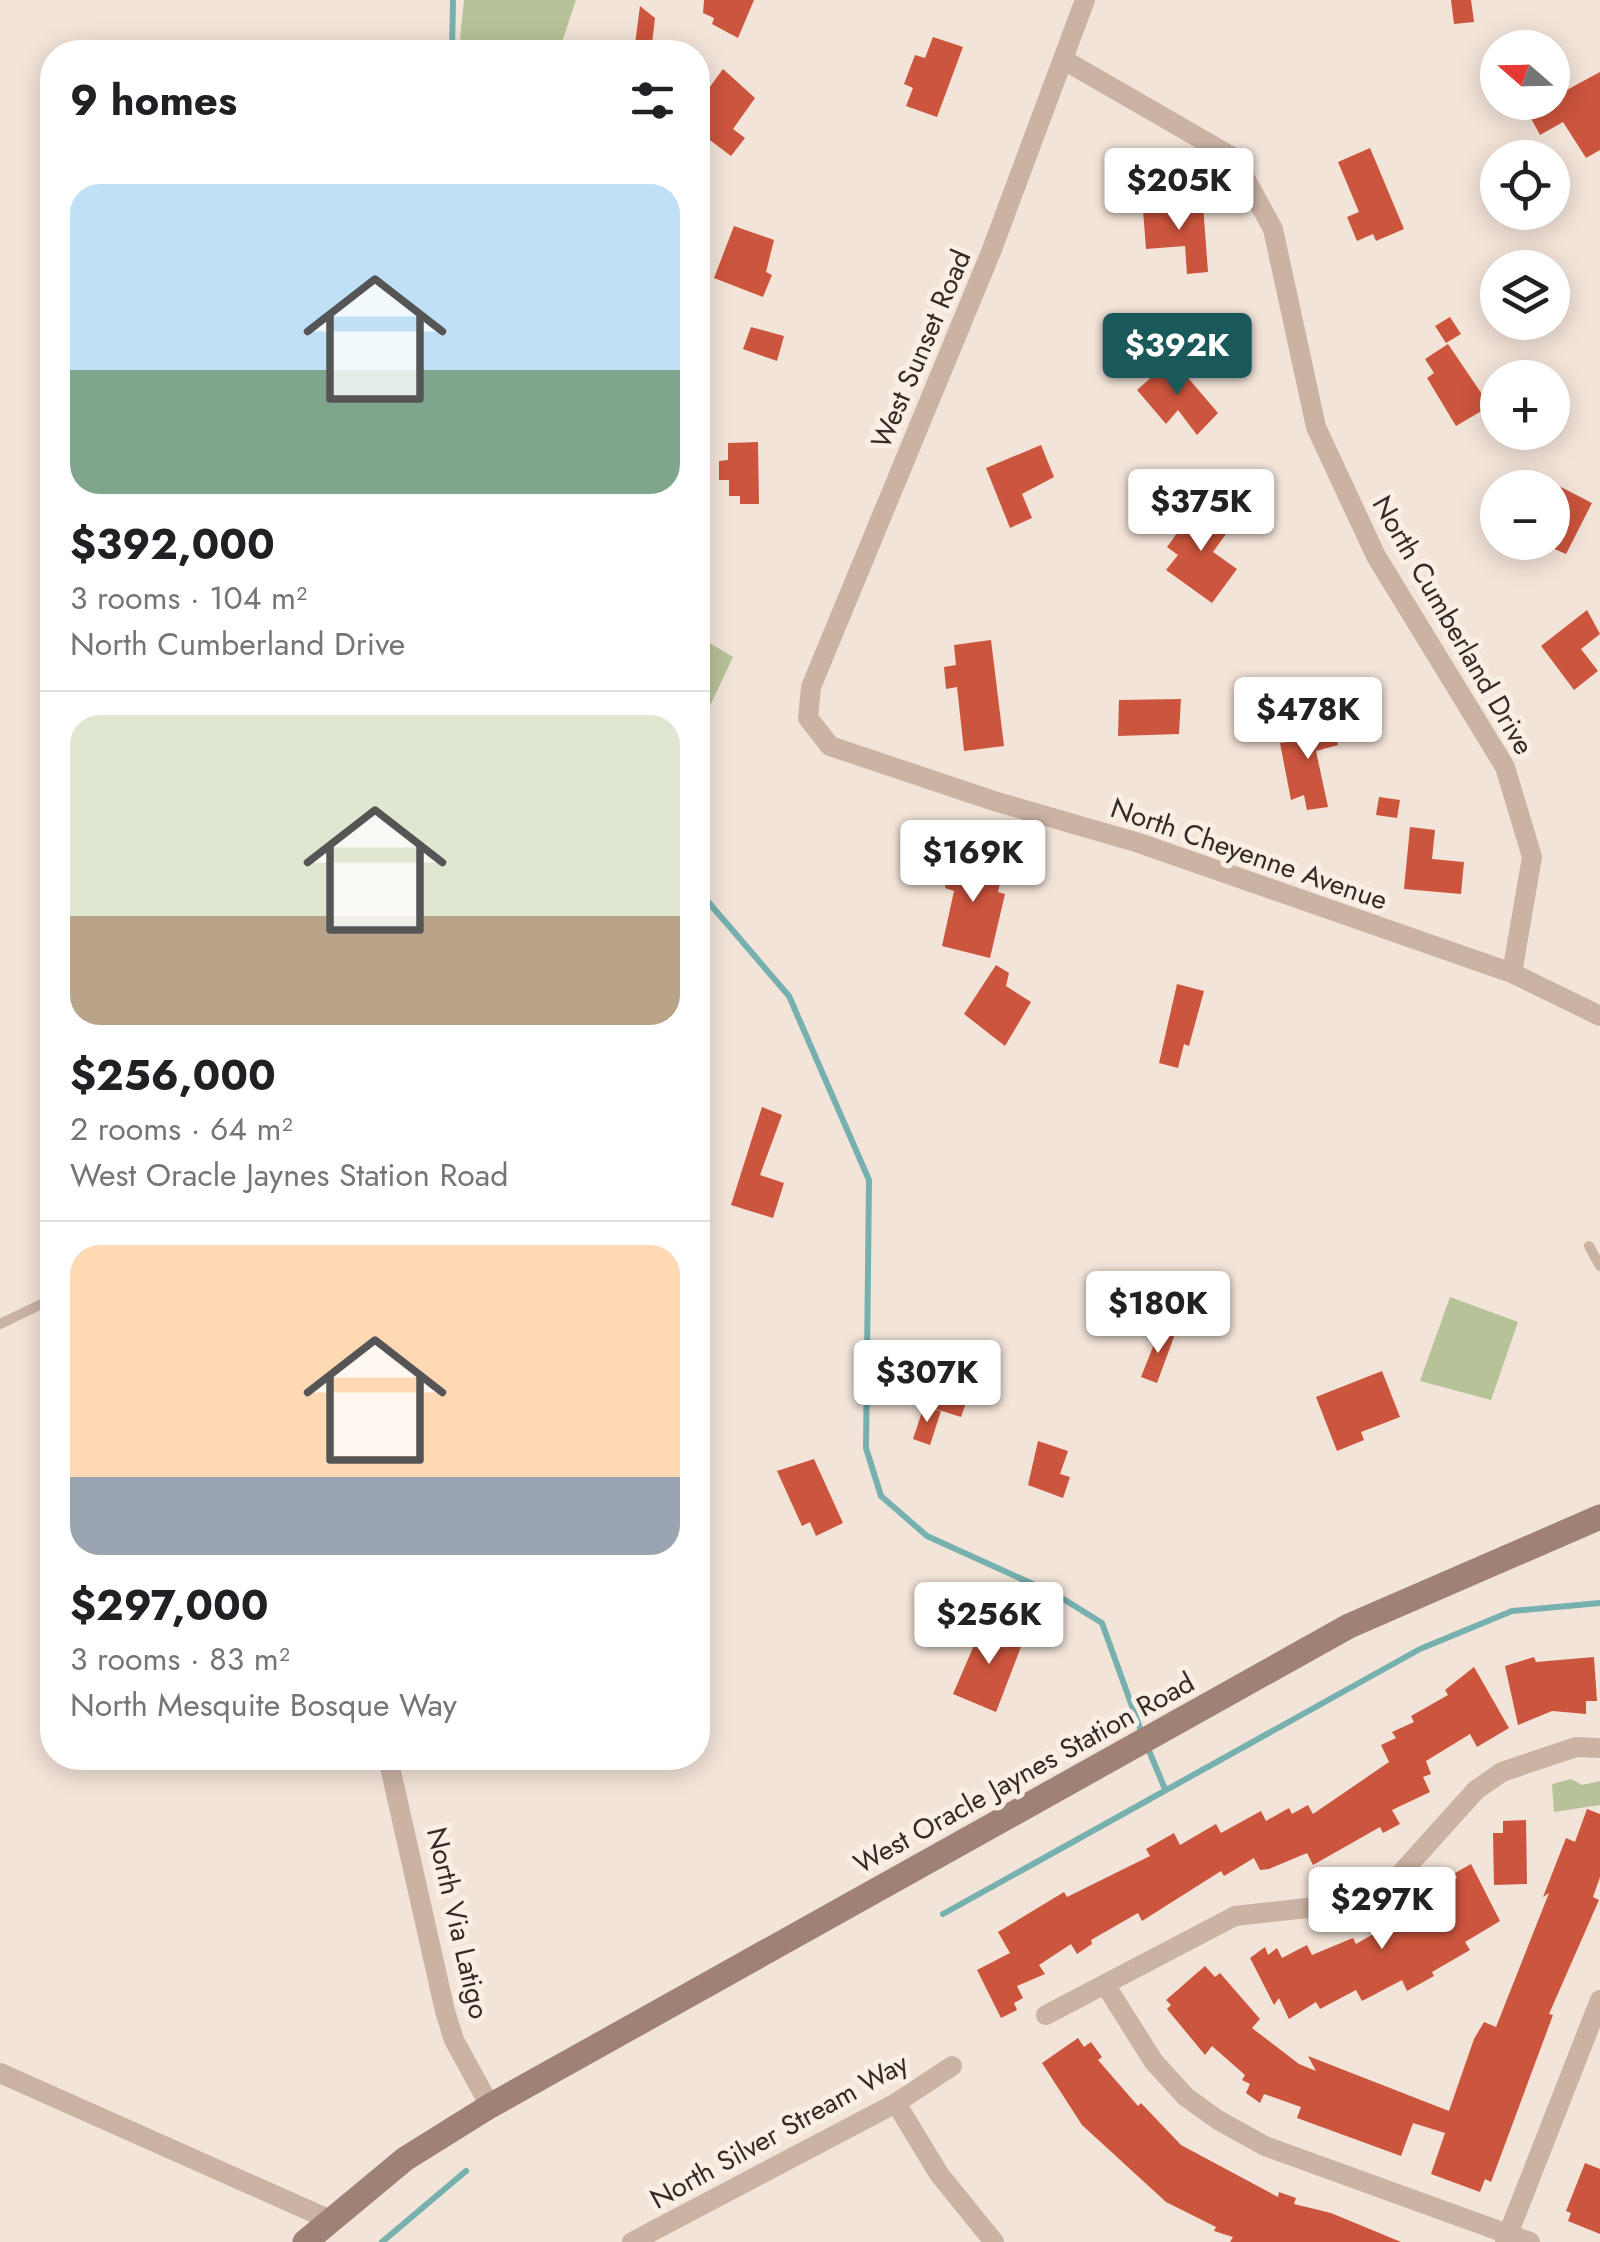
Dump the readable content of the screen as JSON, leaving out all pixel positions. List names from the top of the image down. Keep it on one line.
{"streets":{"street":["West Sunset Road","North Cumberland Drive","North Cheyenne Avenue","West Oracle Jaynes Station Road","North Via Latigo","North Silver Stream Way"]},"crossings":[["West Sunset Road","North Cumberland Drive"],["West Sunset Road","North Cheyenne Avenue"],["North Cumberland Drive","North Cheyenne Avenue"],["West Oracle Jaynes Station Road","North Via Latigo"]],"north":"left","page":{"map_buttons":["+","−"],"heading":"9 homes","price":["$205K","$392K","$375K","$478K","$169K","$180K","$307K","$256K","$297K"],"list":[{"name":"$392,000","note":"3 rooms · 104 m² · North Cumberland Drive"},{"name":"$256,000","note":"2 rooms · 64 m² · West Oracle Jaynes Station Road"},{"name":"$297,000","note":"3 rooms · 83 m² · North Mesquite Bosque Way"}]}}
